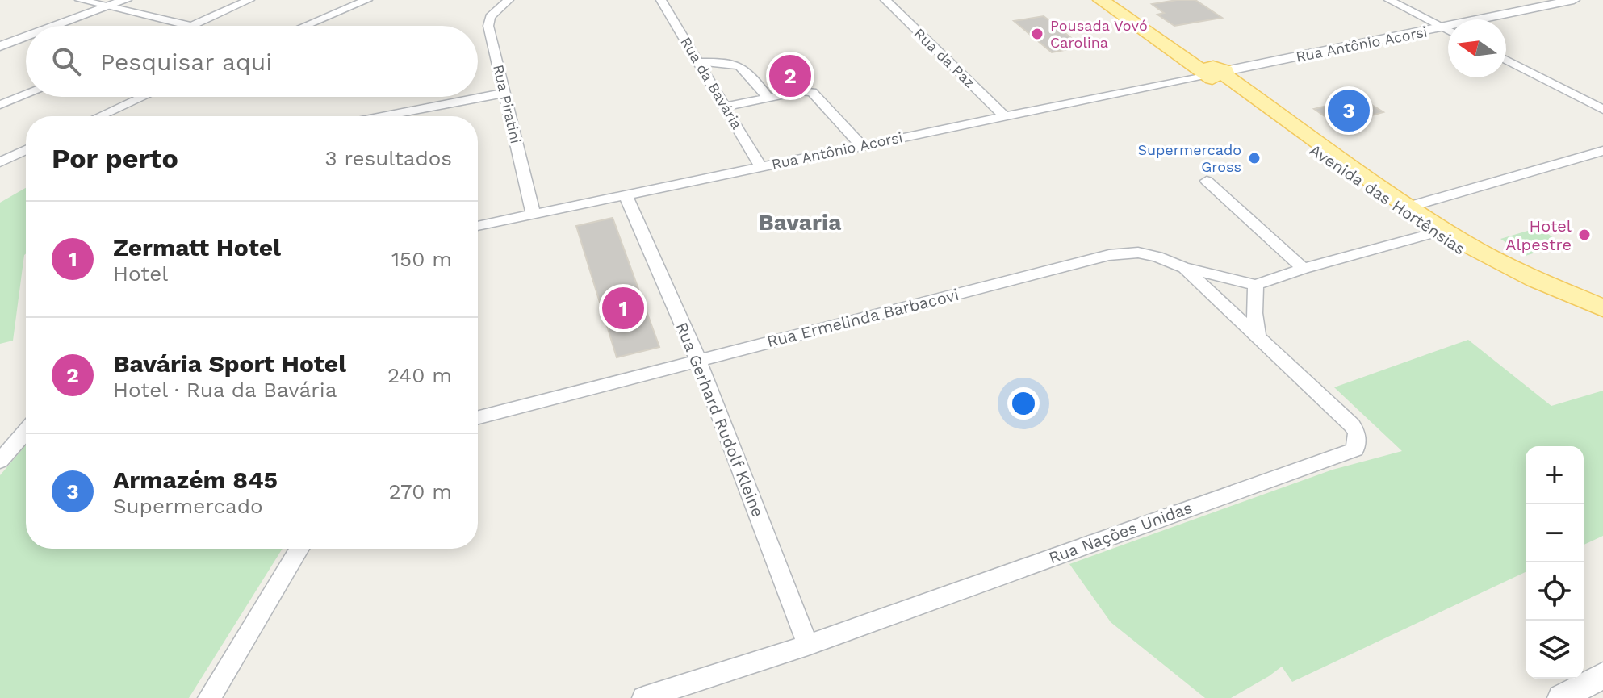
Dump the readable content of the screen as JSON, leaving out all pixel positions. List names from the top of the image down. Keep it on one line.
{"streets":{"main road":["Avenida das Hortênsias"],"street":["Rua Antônio Acorsi","Rua da Paz","Rua da Bavária","Rua Piratini","Rua Ermelinda Barbacovi","Rua Gerhard Rudolf Kleine","Rua Nações Unidas"]},"crossings":[["Rua Antônio Acorsi","Rua da Paz"],["Rua Antônio Acorsi","Rua da Bavária"],["Rua Antônio Acorsi","Rua Piratini"],["Rua Antônio Acorsi","Avenida das Hortênsias"],["Rua Antônio Acorsi","Rua Gerhard Rudolf Kleine"],["Rua Ermelinda Barbacovi","Rua Gerhard Rudolf Kleine"],["Rua Ermelinda Barbacovi","Rua Nações Unidas"],["Rua Gerhard Rudolf Kleine","Rua Nações Unidas"]],"districts":["Bavaria"],"places":["Pousada Vovó Carolina","Supermercado Gross","Hotel Alpestre"],"north":"left","page":{"search":"Pesquisar aqui","pins":["2","3","1"],"heading":["Por perto","3 resultados"],"list":[{"mark":"1","name":"Zermatt Hotel","note":"Hotel","value":"150 m"},{"mark":"2","name":"Bavária Sport Hotel","note":"Hotel · Rua da Bavária","value":"240 m"},{"mark":"3","name":"Armazém 845","note":"Supermercado","value":"270 m"}],"map_buttons":["+","−"]}}
